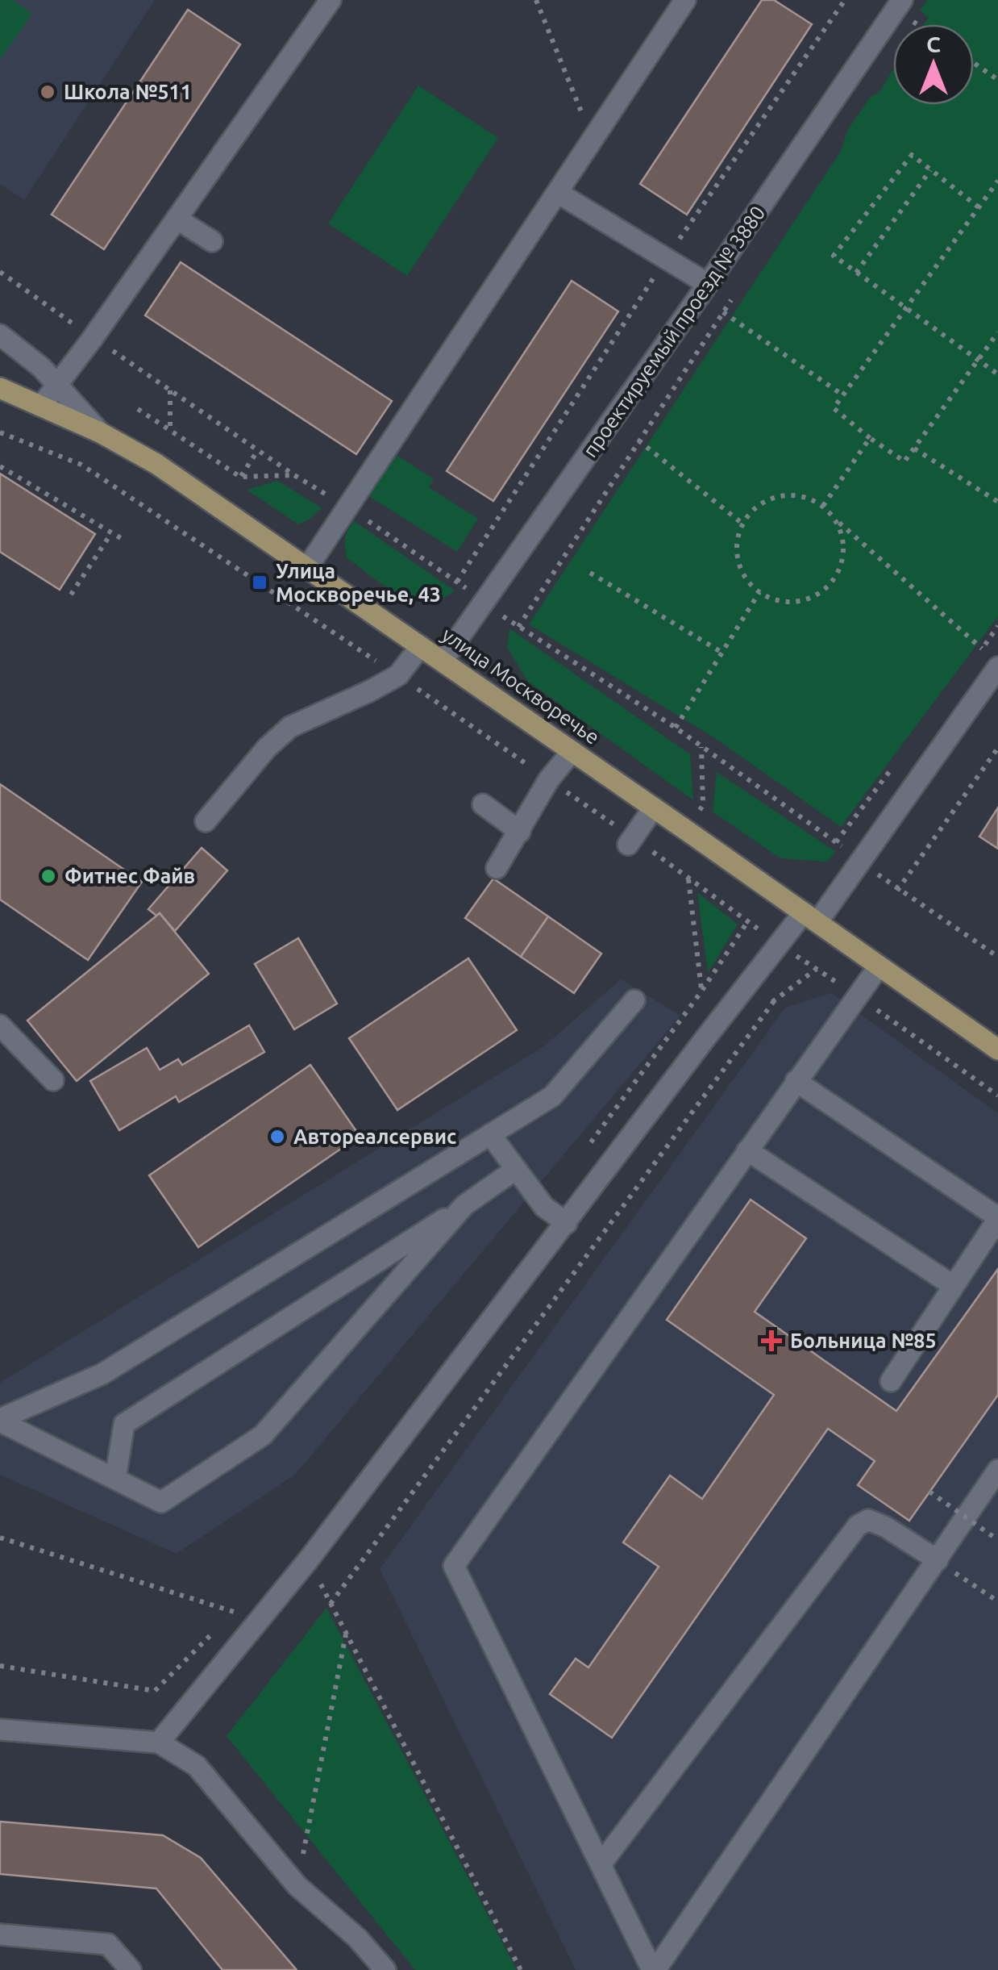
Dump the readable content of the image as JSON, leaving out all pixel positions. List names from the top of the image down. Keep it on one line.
{"streets":{"main road":["улица Москворечье"],"street":["проектируемый проезд № 3880"]},"crossings":[["проектируемый проезд № 3880","улица Москворечье"]],"places":{"other":["Школа №511","Фитнес Файв","Автореалсервис"],"transit":["Улица Москворечье, 43"],"health":["Больница №85"]},"north":"top"}
